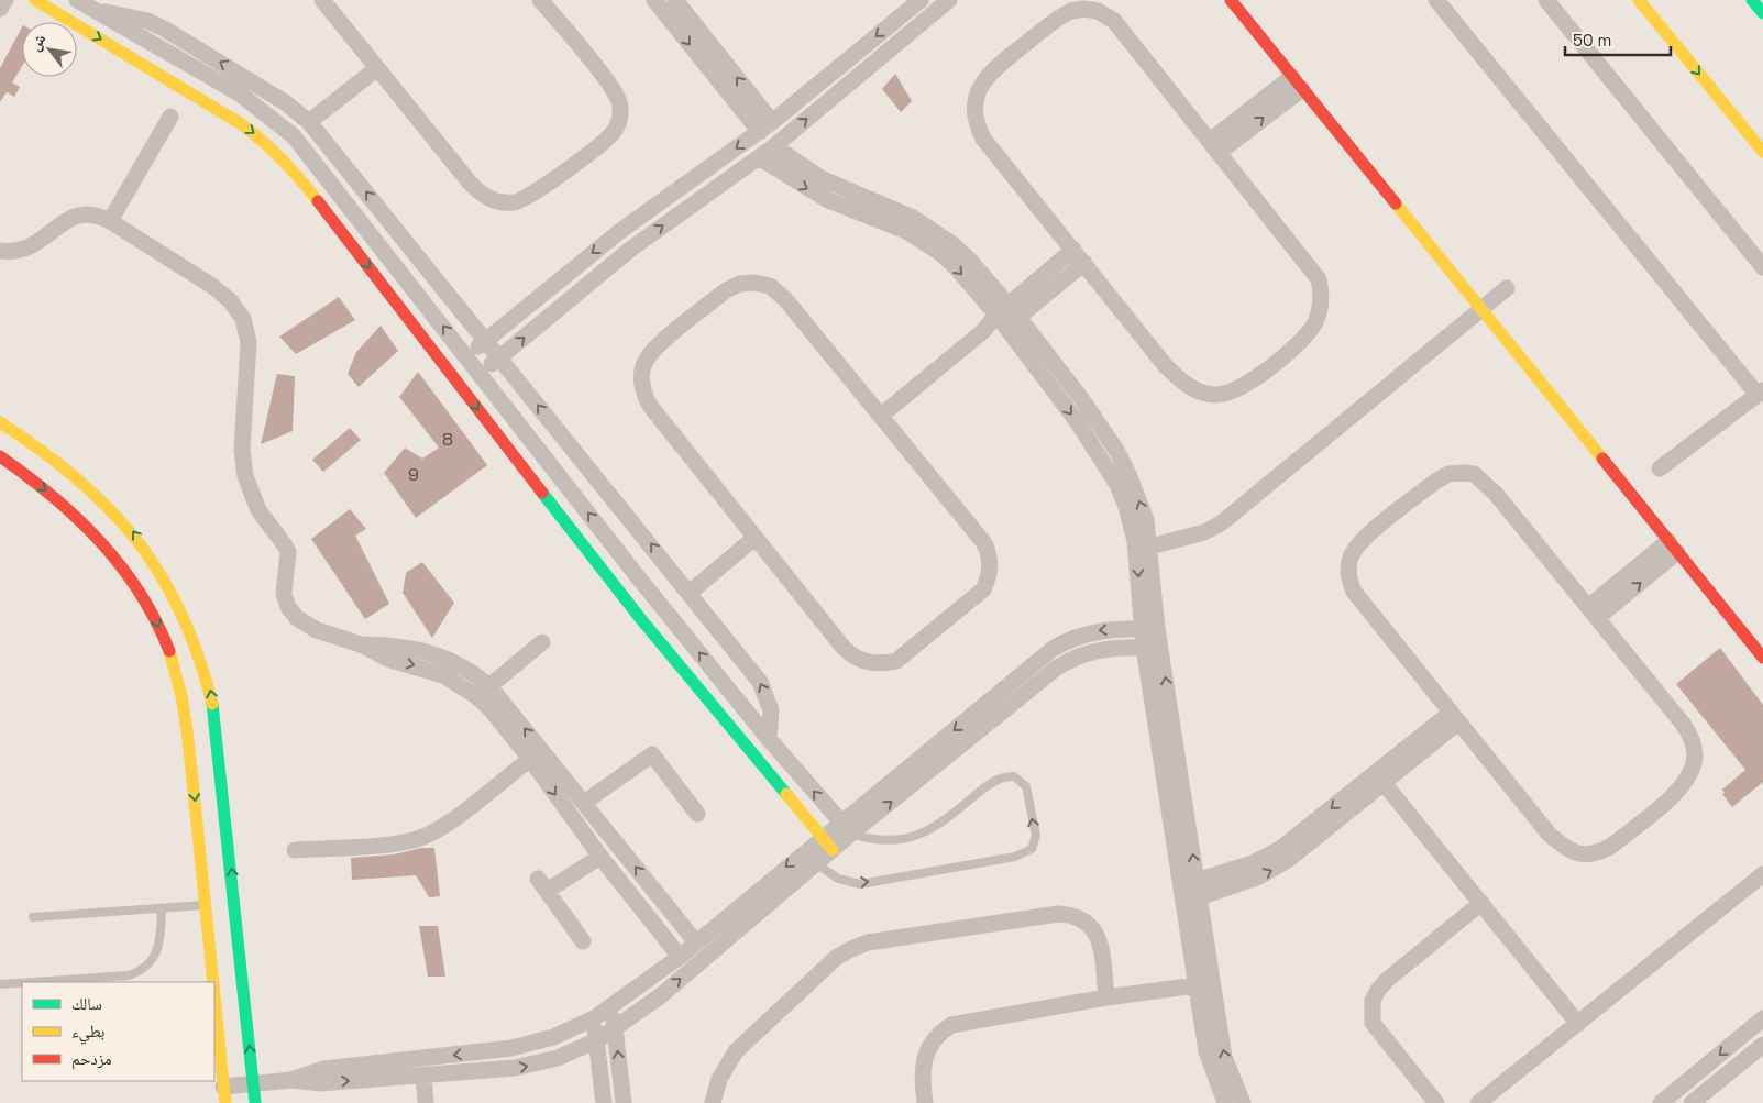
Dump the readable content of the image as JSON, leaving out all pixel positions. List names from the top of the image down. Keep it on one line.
{"house_numbers":["8","9"],"legend":["سالك","بطيء","مزدحم"],"scale_bar":"50 m","north":"top left"}
